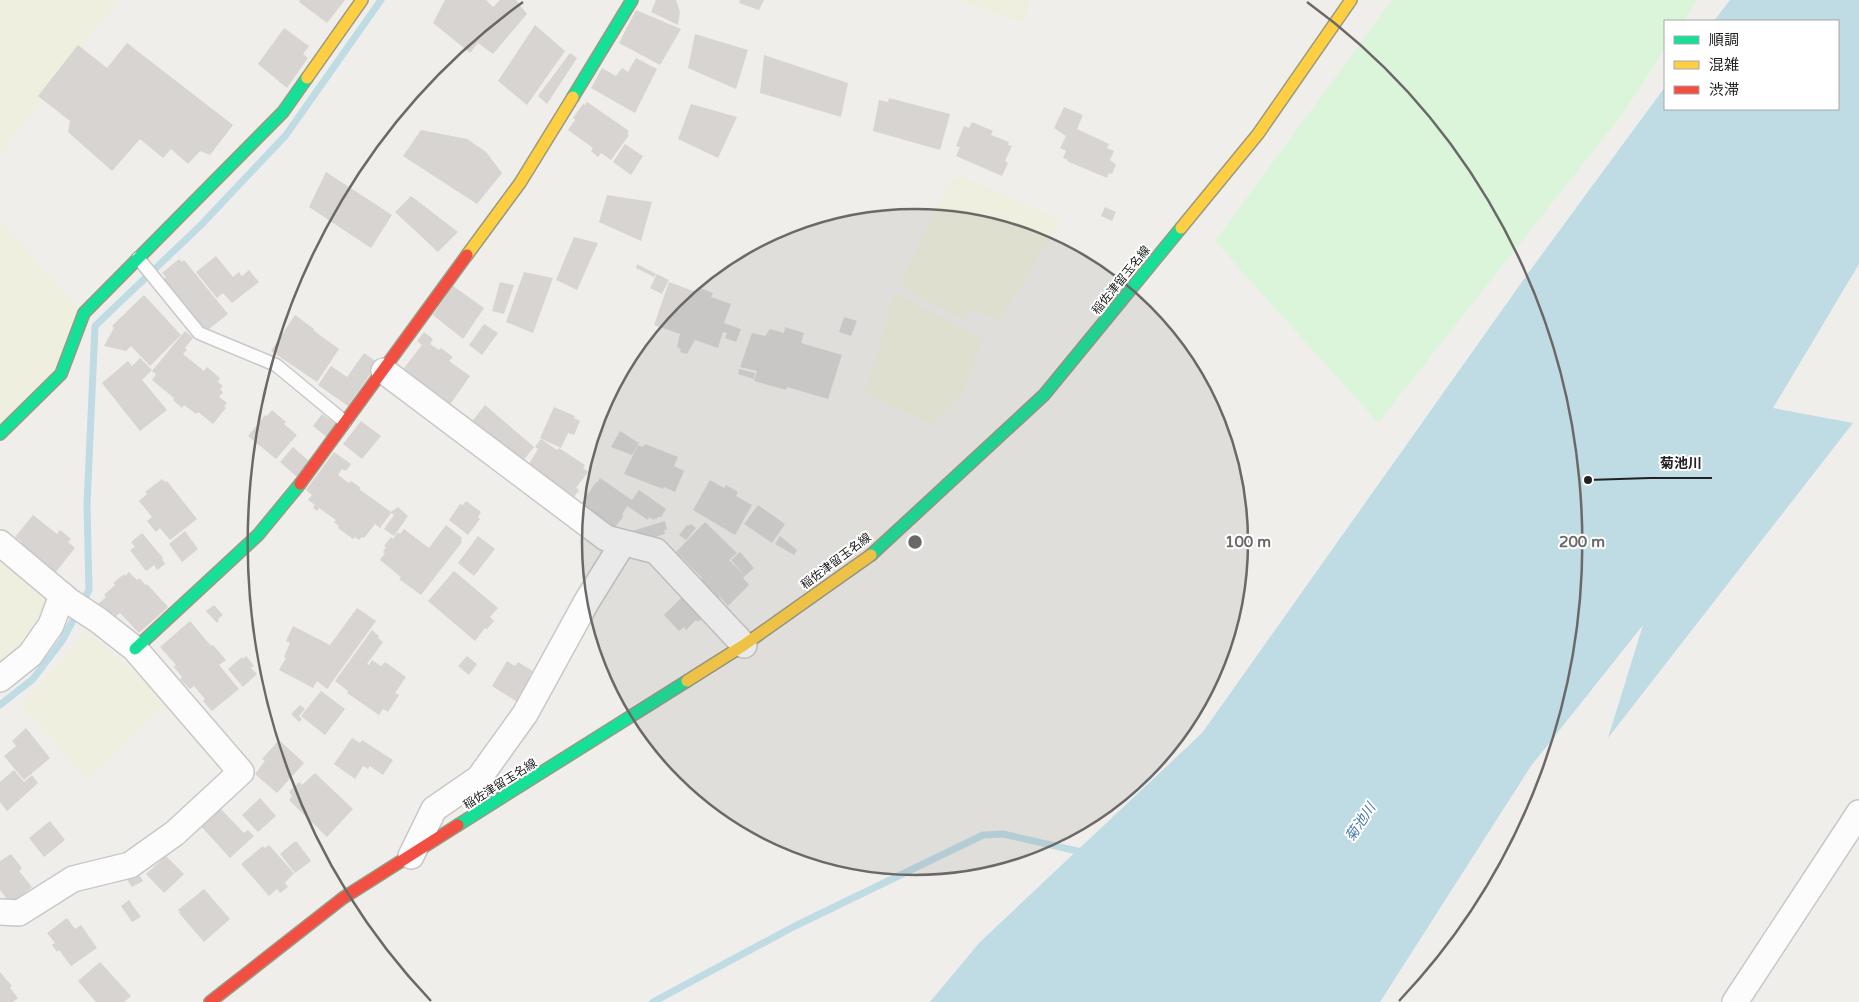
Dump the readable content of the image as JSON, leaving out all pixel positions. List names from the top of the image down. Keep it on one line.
{"streets":{"main road":["稲佐津留玉名線"]},"water":["菊池川"],"places":["菊池川"],"legend":["順調","混雑","渋滞"],"rings":["100 m","200 m"]}
